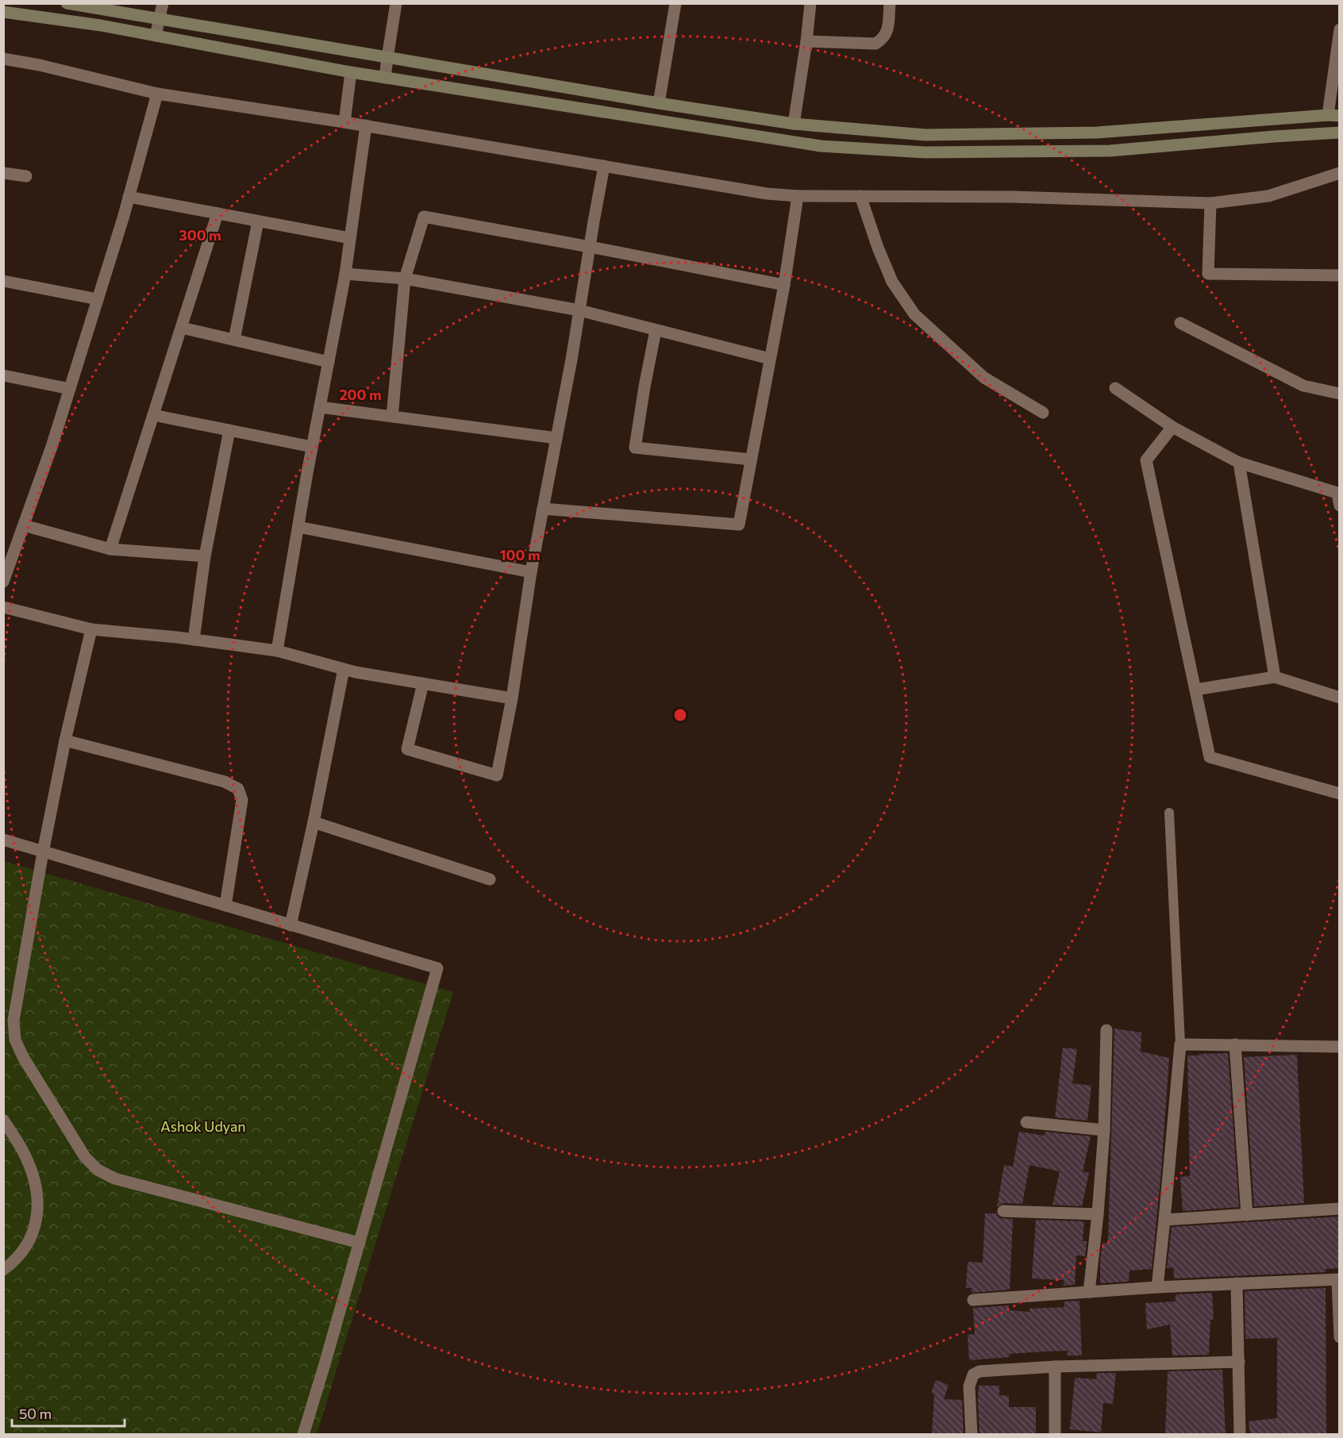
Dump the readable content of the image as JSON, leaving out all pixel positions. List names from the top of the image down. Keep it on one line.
{"parks":["Ashok Udyan"],"scale_bar":"50 m","rings":["300 m","200 m","100 m"]}
